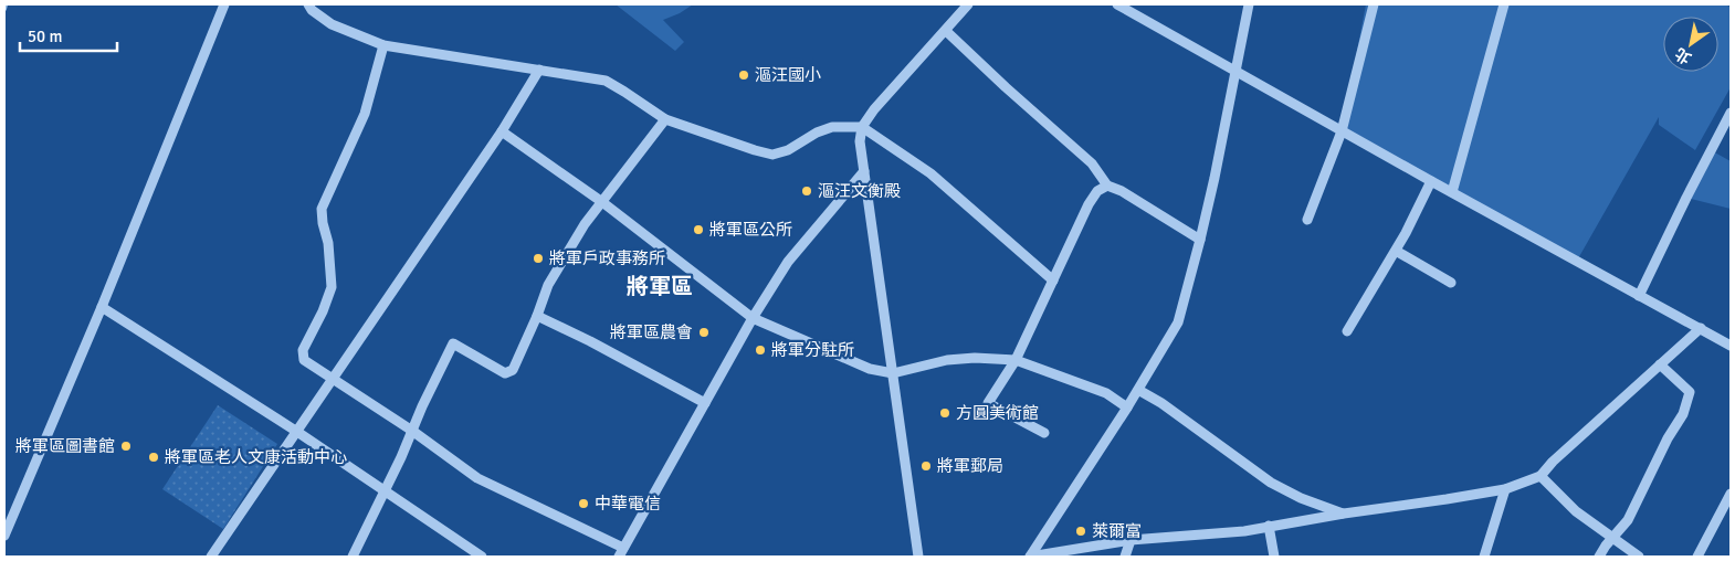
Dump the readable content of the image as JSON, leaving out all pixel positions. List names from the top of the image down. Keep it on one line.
{"districts":["將軍區"],"places":["漚汪國小","漚汪文衡殿","將軍區公所","將軍戶政事務所","將軍區農會","將軍分駐所","方圓美術館","將軍區圖書館","將軍區老人文康活動中心","將軍郵局","中華電信","萊爾富"],"scale_bar":"50 m","north":"bottom left"}
